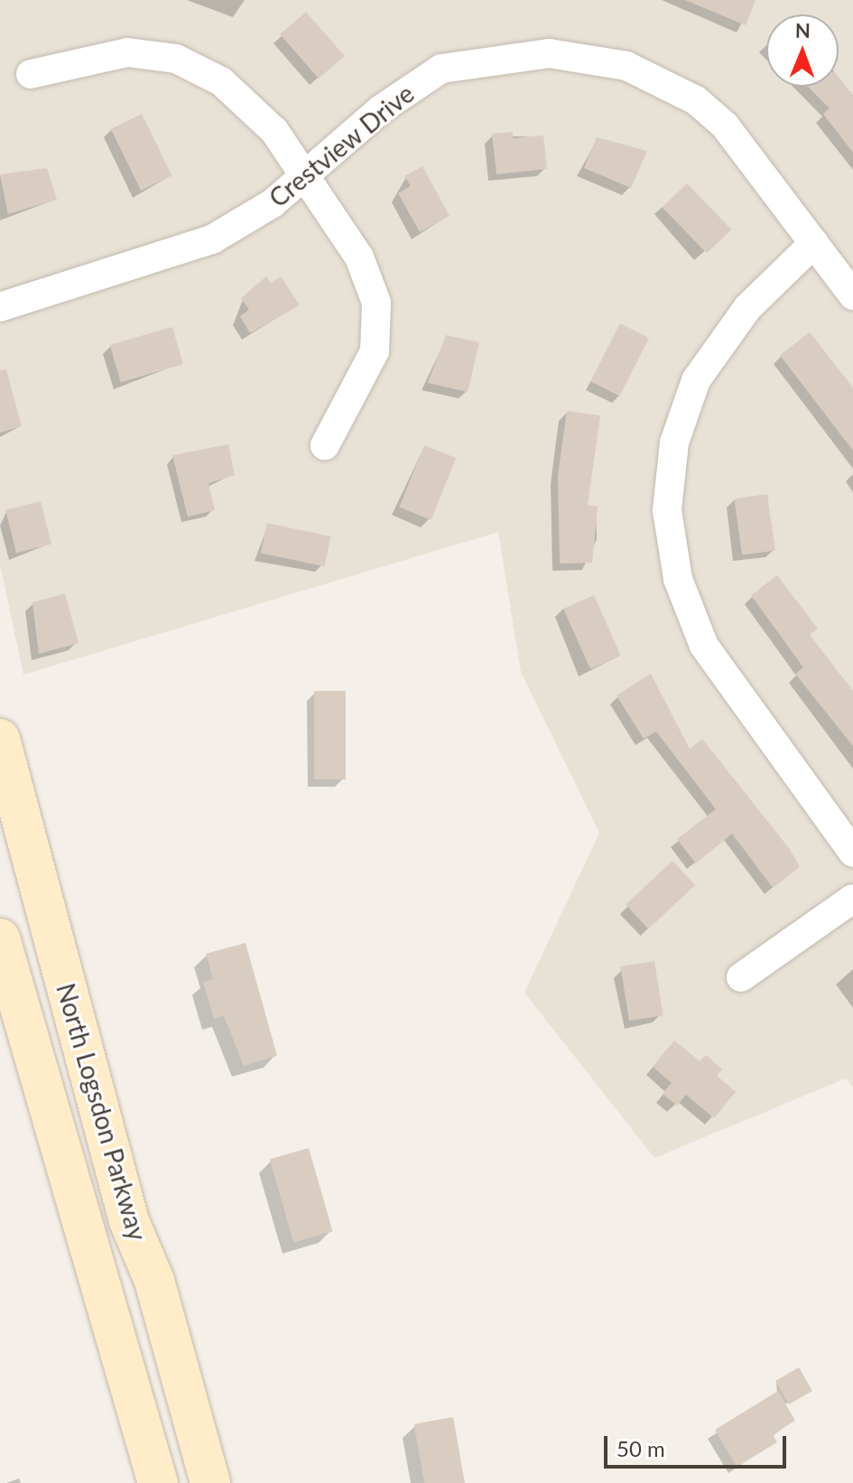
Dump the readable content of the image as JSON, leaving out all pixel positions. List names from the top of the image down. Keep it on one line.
{"streets":{"main road":["North Logsdon Parkway"],"street":["Crestview Drive"]},"scale_bar":"50 m","north":"top"}
